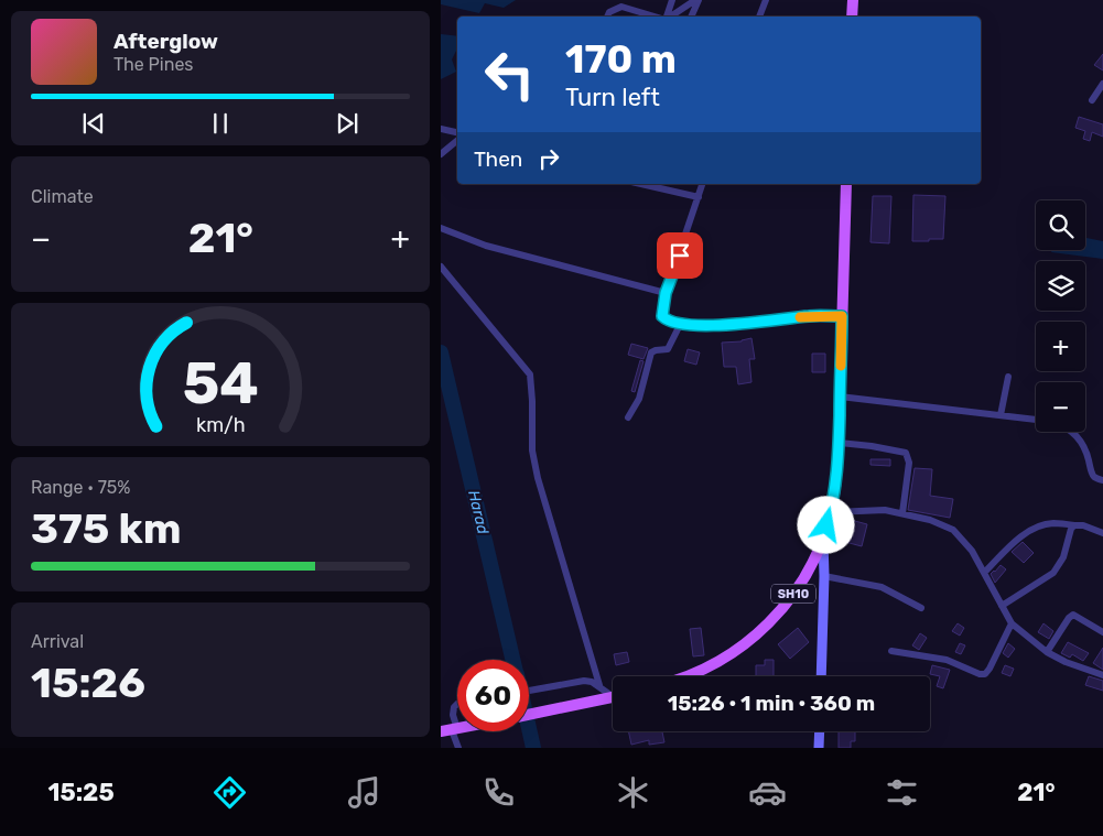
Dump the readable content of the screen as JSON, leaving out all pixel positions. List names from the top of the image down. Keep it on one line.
{"streets":{"main road":["SH10"]},"water":["Harad"],"page":{"turn":["170 m","Turn left"],"song":["Afterglow","The Pines"],"then":"Then","tile":["Climate",["Range · 75%","375 km"],["Arrival","15:26"]],"map_buttons":["+","−"],"heat":["−","21°","+"],"limit":"60","trip":"15:26 · 1 min · 360 m","tabs":["15:25","21°"],"gauge":["54","km/h"]}}
